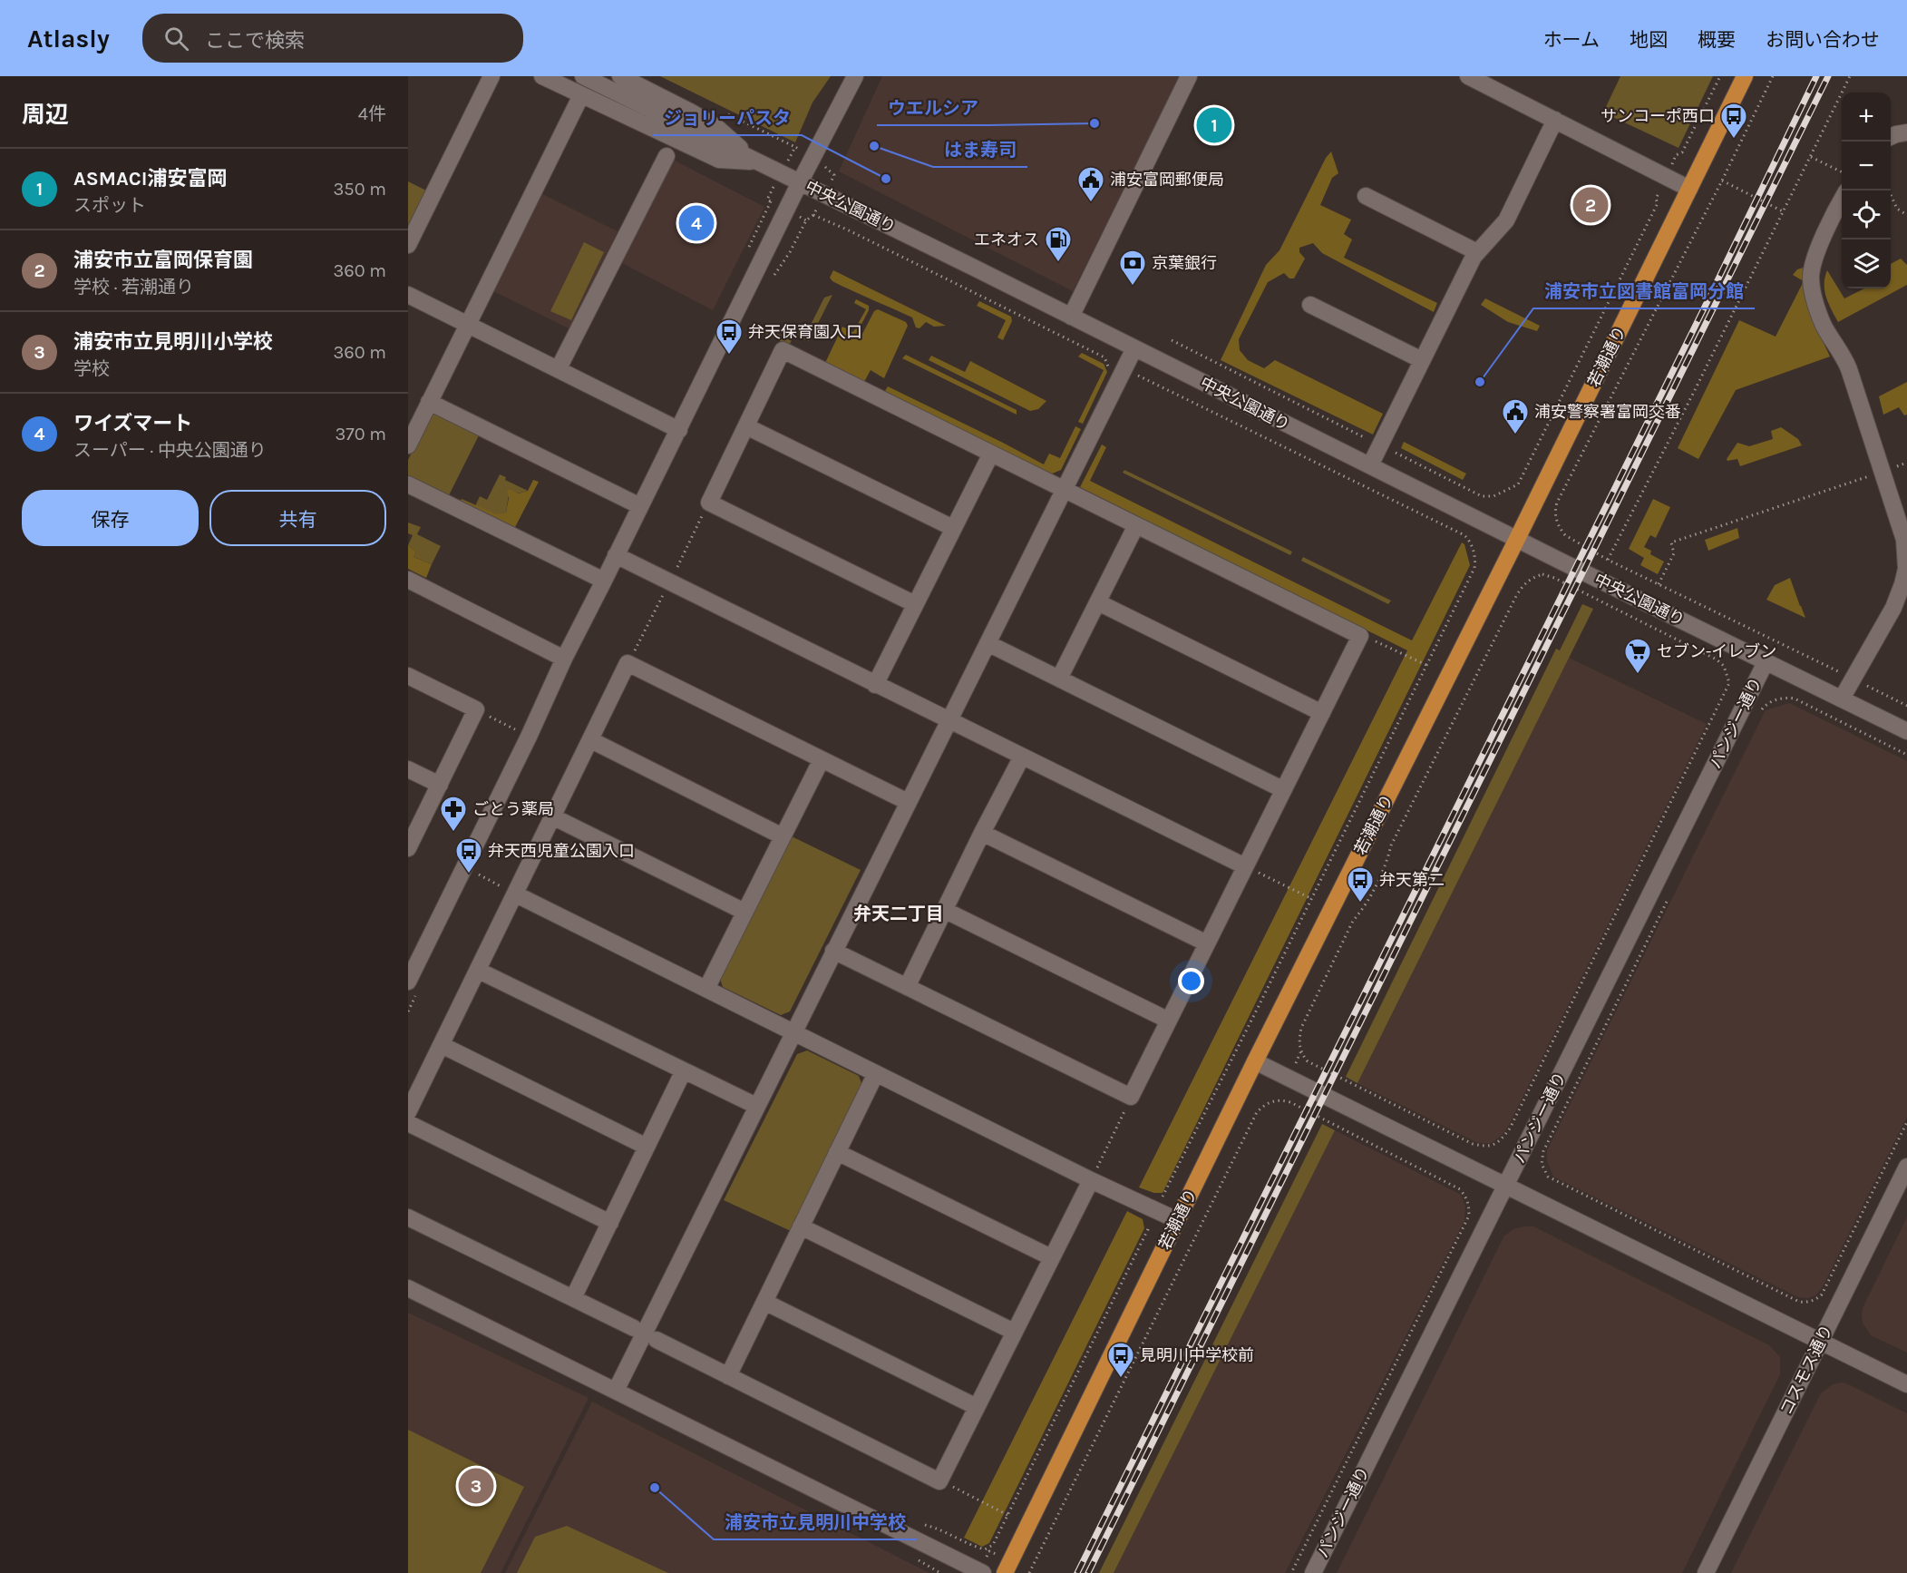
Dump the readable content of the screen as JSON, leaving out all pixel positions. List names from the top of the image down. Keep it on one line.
{"streets":{"main road":["若潮通り"],"street":["中央公園通り","パンジー通り","コスモス通り"]},"crossings":[["中央公園通り","若潮通り"],["中央公園通り","パンジー通り"]],"districts":["弁天二丁目"],"places":{"other":["ウエルシア","はま寿司","ジョリーパスタ","浦安市立図書館富岡分館","浦安市立見明川中学校"],"bus stop":["サンコーポ西口","弁天保育園入口","弁天西児童公園入口","弁天第二","見明川中学校前"],"public building":["浦安富岡郵便局","浦安警察署富岡交番"],"fuel station":["エネオス"],"bank":["京葉銀行"],"supermarket":["セブン-イレブン"],"pharmacy":["ごとう薬局"]},"page":{"header":"Atlasly","search":"ここで検索","nav":["ホーム","地図","概要","お問い合わせ"],"heading":["周辺","4件"],"map_buttons":["+","−"],"pins":["1","2","4","3"],"list":[{"mark":"1","name":"ASMACI浦安富岡","note":"スポット","value":"350 m"},{"mark":"2","name":"浦安市立富岡保育園","note":"学校 · 若潮通り","value":"360 m"},{"mark":"3","name":"浦安市立見明川小学校","note":"学校","value":"360 m"},{"mark":"4","name":"ワイズマート","note":"スーパー · 中央公園通り","value":"370 m"}],"buttons":["保存","共有"]}}
